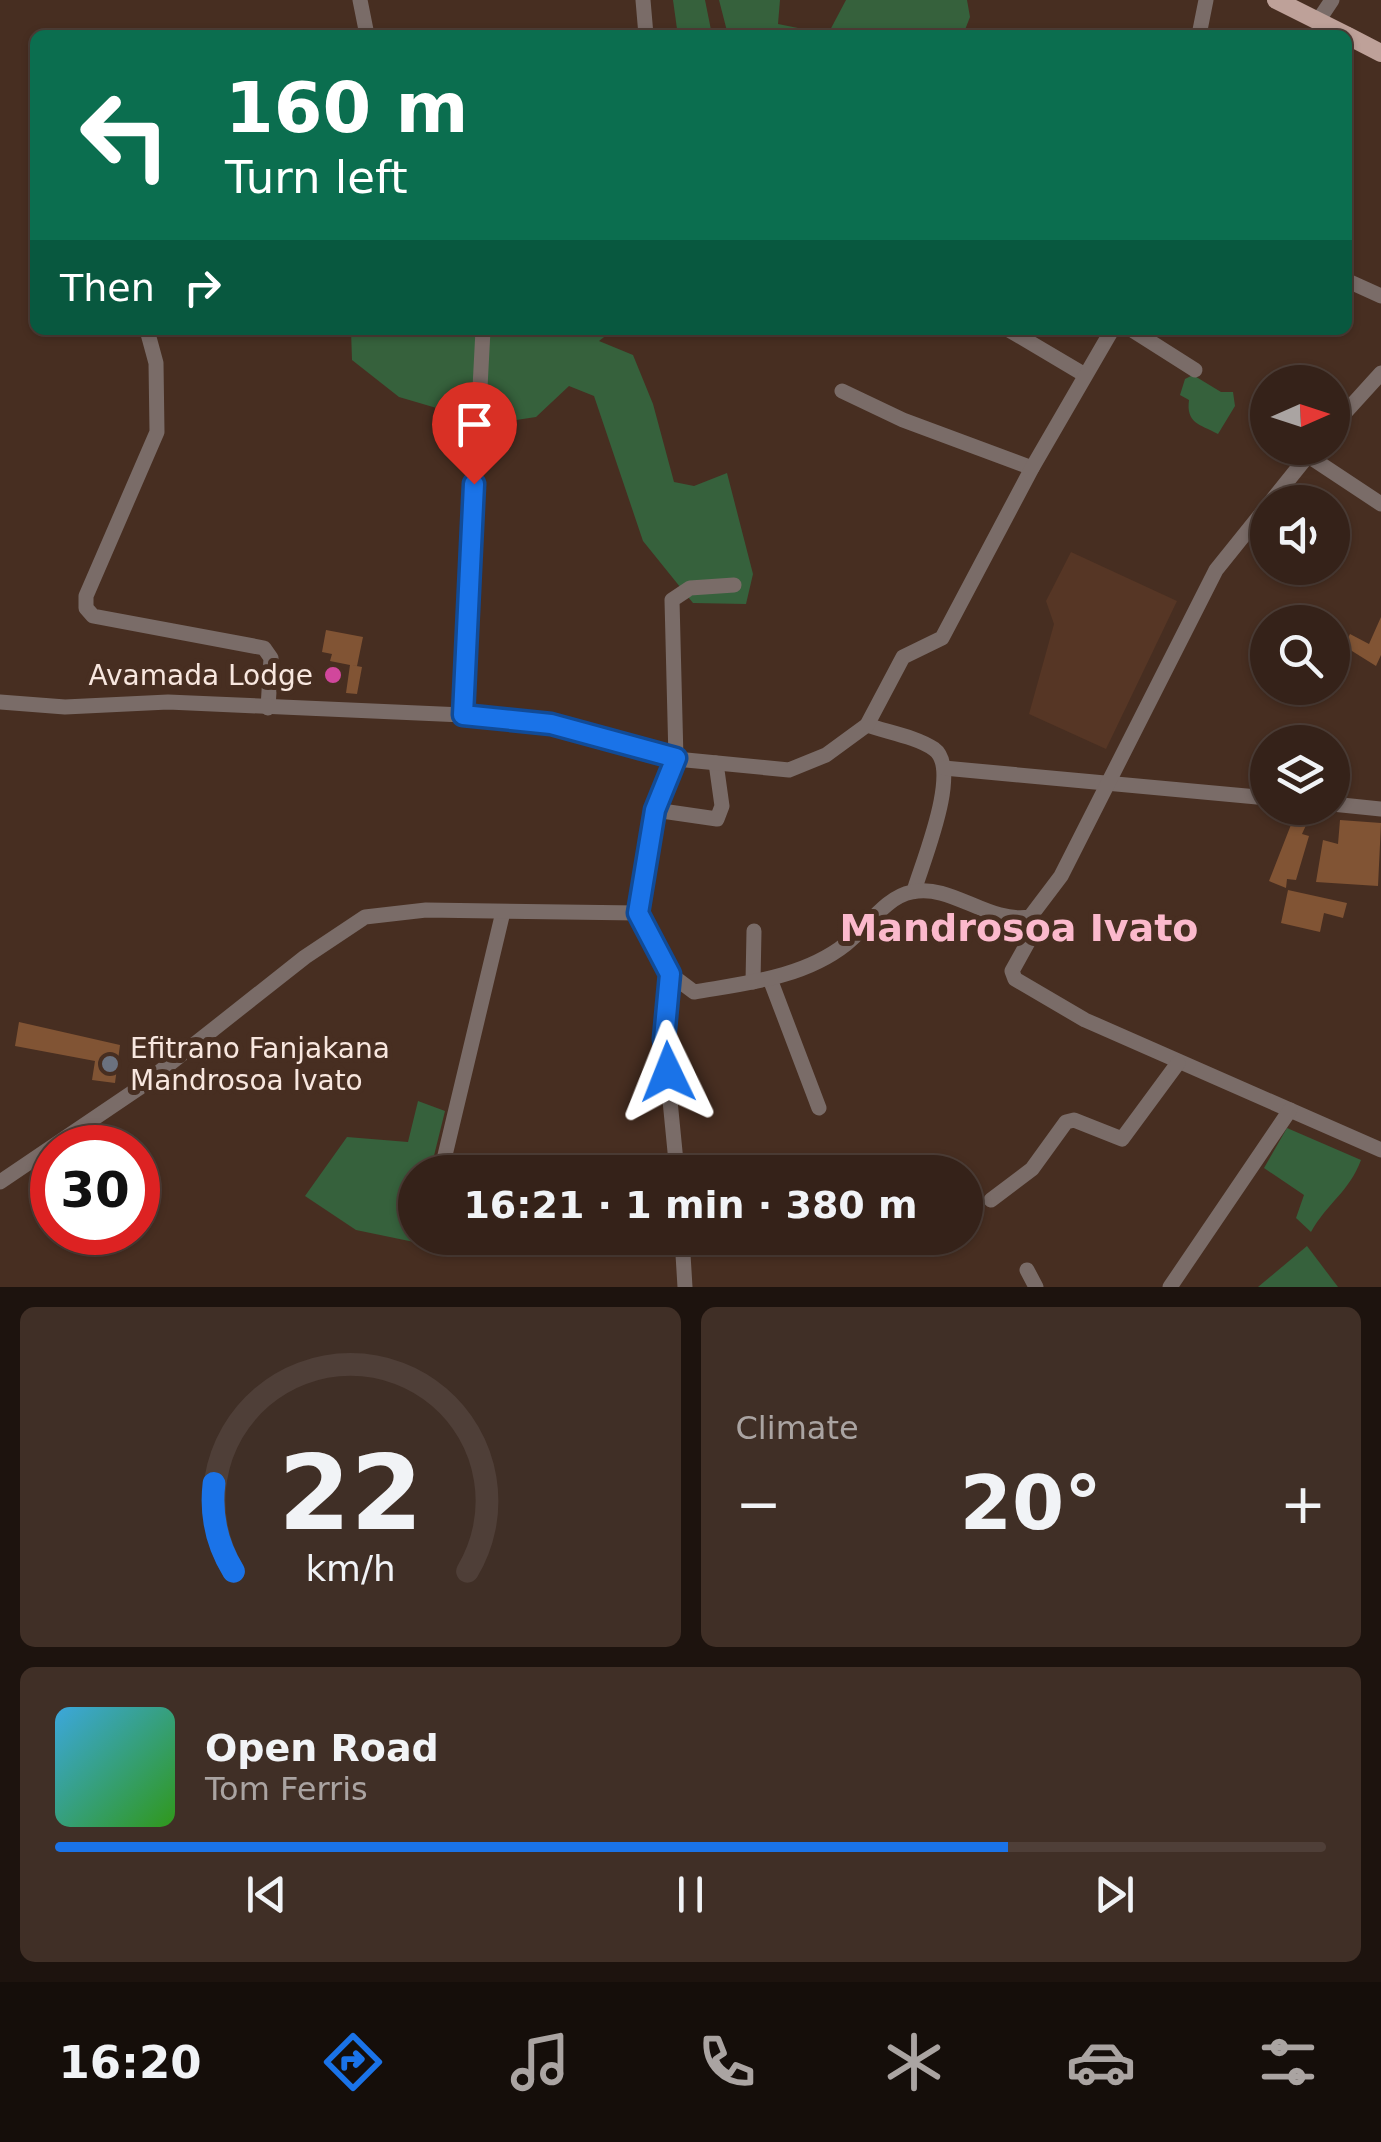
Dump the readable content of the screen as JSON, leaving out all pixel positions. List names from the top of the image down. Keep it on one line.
{"districts":["Mandrosoa Ivato"],"places":["Avamada Lodge","Efitrano Fanjakana Mandrosoa Ivato"],"north":"right","page":{"turn":["160 m","Turn left"],"then":"Then","limit":"30","trip":"16:21 · 1 min · 380 m","tile":"Climate","heat":["−","20°","+"],"song":["Open Road","Tom Ferris"],"tabs":"16:20","gauge":["22","km/h"]}}
